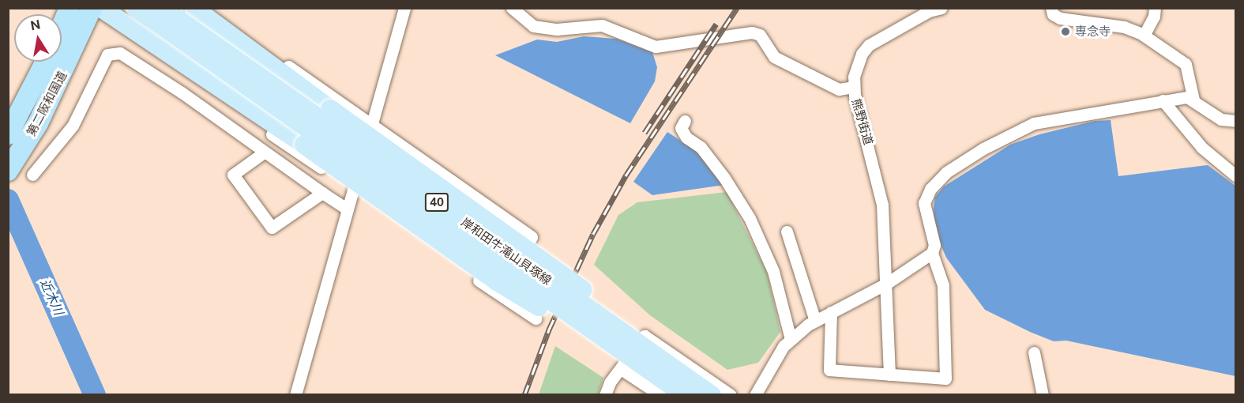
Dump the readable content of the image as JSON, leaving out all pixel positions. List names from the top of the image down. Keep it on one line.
{"streets":{"highway":["第二阪和国道"],"main road":["40","岸和田牛滝山貝塚線"],"street":["熊野街道"]},"water":["近木川"],"places":["専念寺"],"north":"top"}
